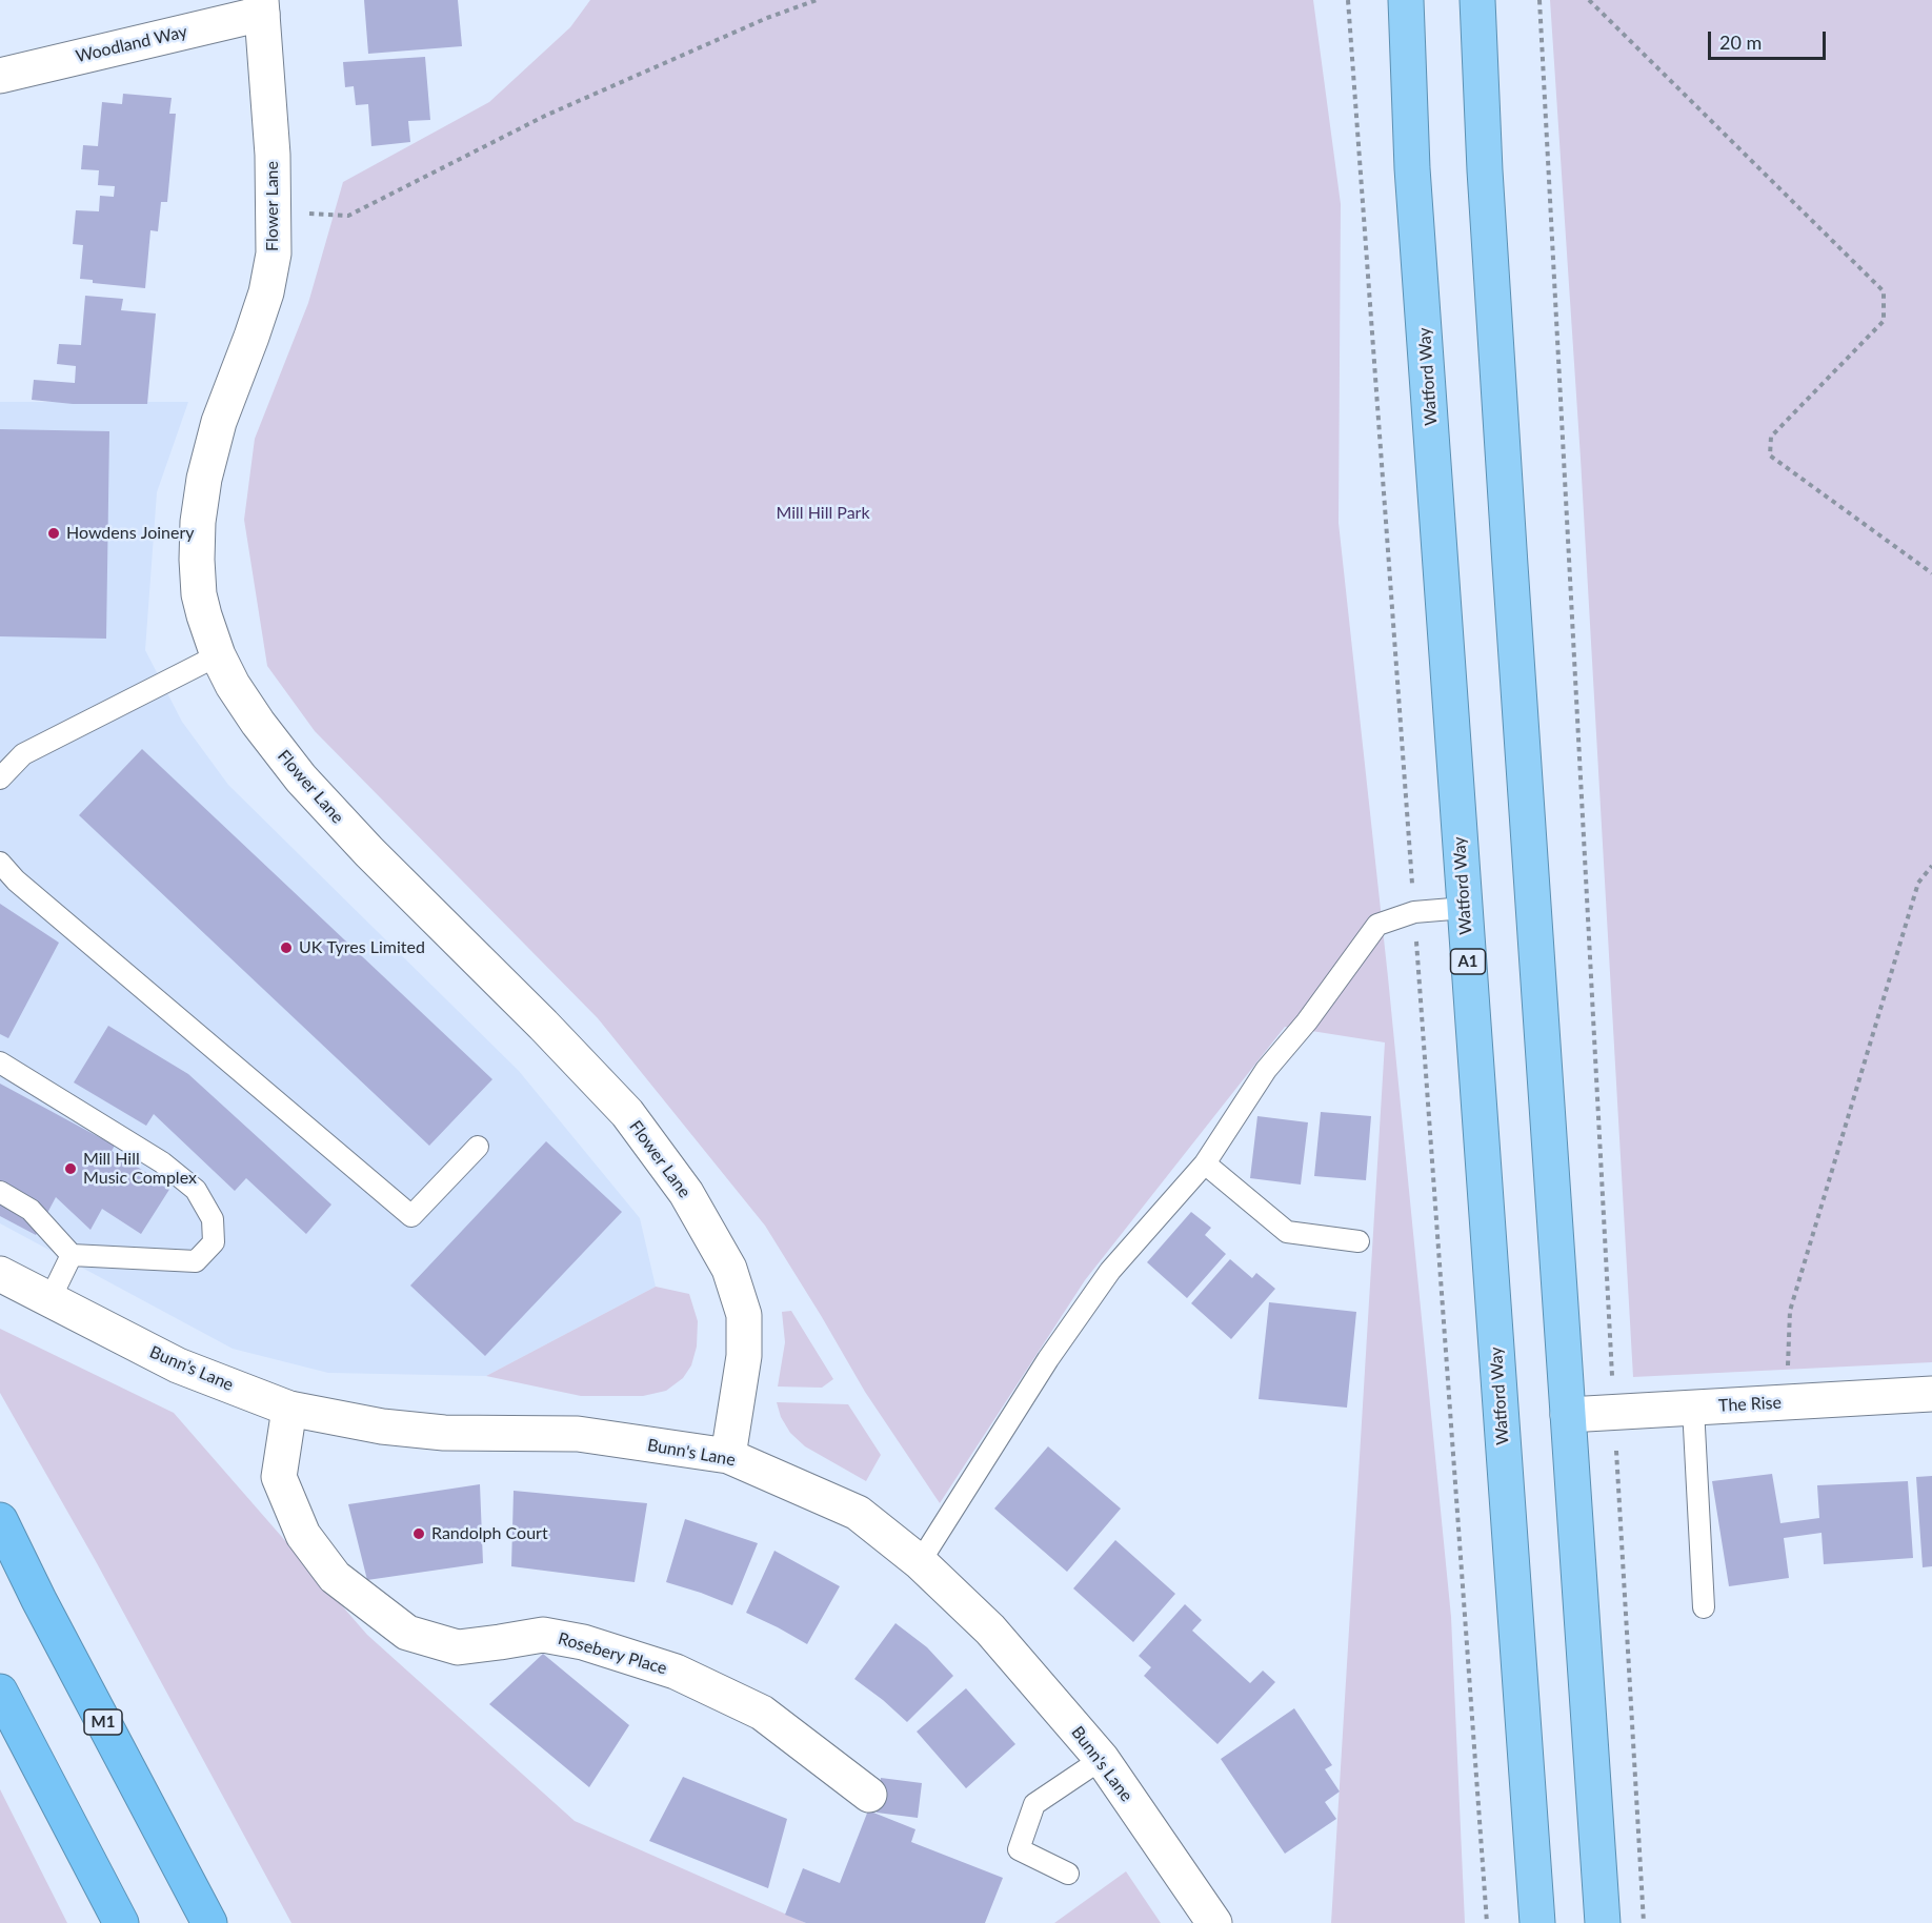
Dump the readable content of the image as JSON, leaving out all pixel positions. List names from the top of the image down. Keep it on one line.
{"streets":{"highway":["Watford Way","A1","M1"],"street":["Woodland Way","Flower Lane","Bunn's Lane","The Rise","Rosebery Place"]},"crossings":[["Woodland Way","Flower Lane"],["Flower Lane","Bunn's Lane"],["Bunn's Lane","Rosebery Place"]],"parks":["Mill Hill Park"],"places":["Howdens Joinery","UK Tyres Limited","Mill Hill Music Complex","Randolph Court"],"scale_bar":"20 m"}
